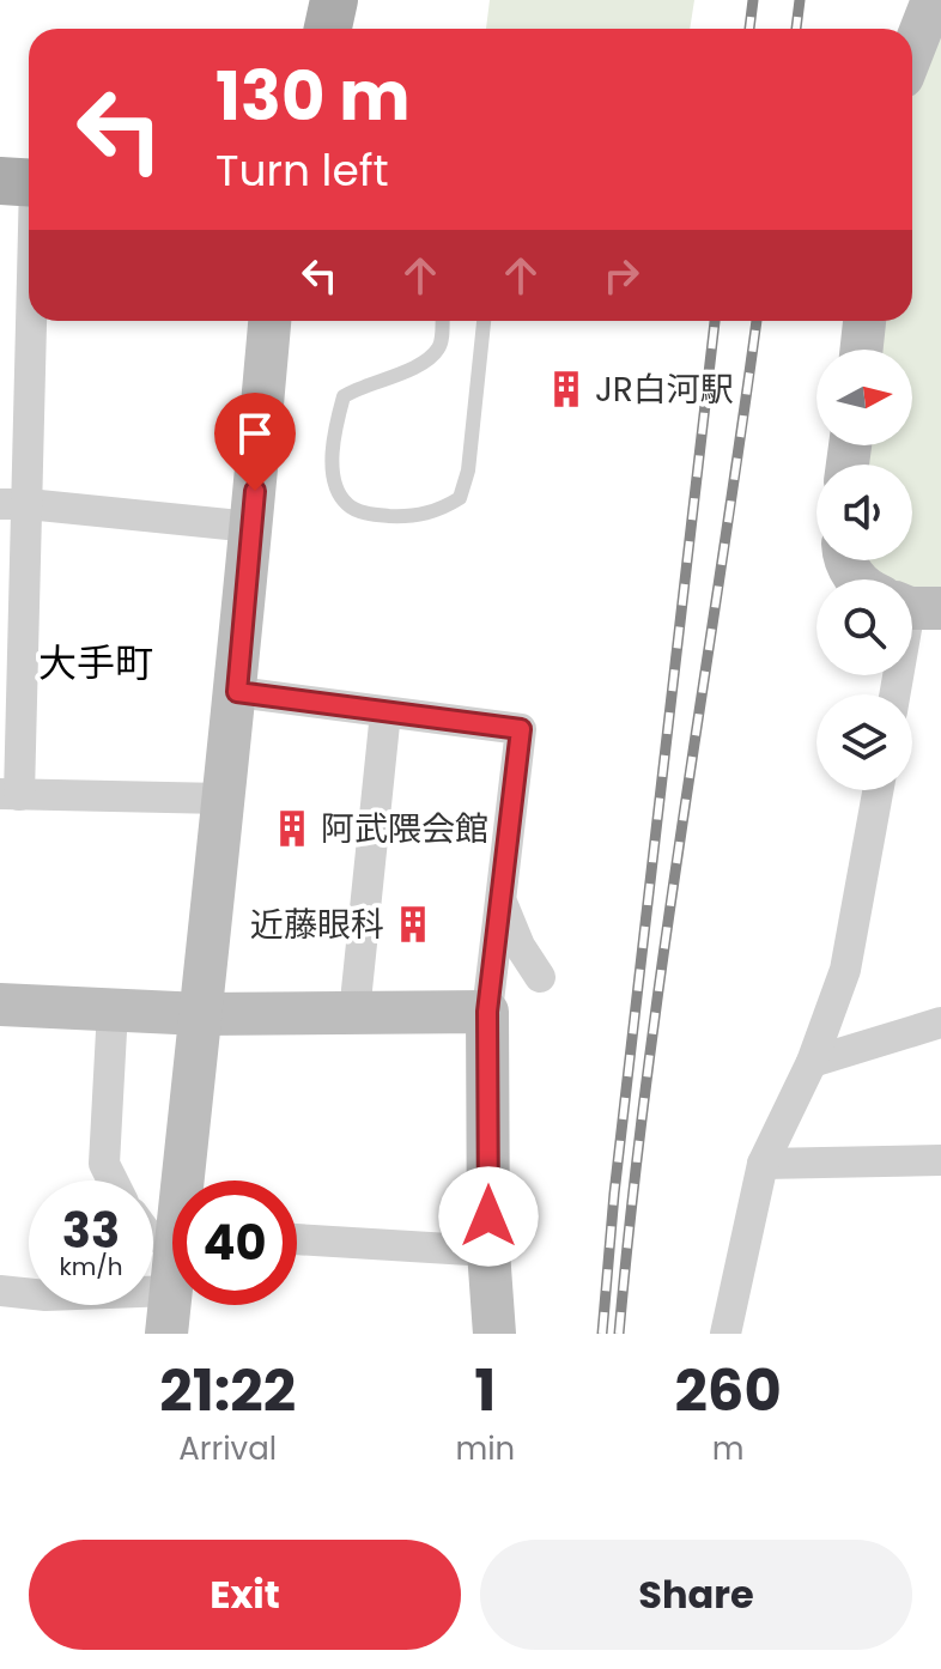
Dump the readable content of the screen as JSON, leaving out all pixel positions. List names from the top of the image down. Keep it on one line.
{"districts":["大手町"],"places":{"building":["JR白河駅","阿武隈会館","近藤眼科"]},"north":"right","page":{"turn":["130 m","Turn left"],"speed":"33 km/h","limit":"40","eta":["21:22","Arrival","1","min","260","m"],"buttons":["Exit","Share"]}}
